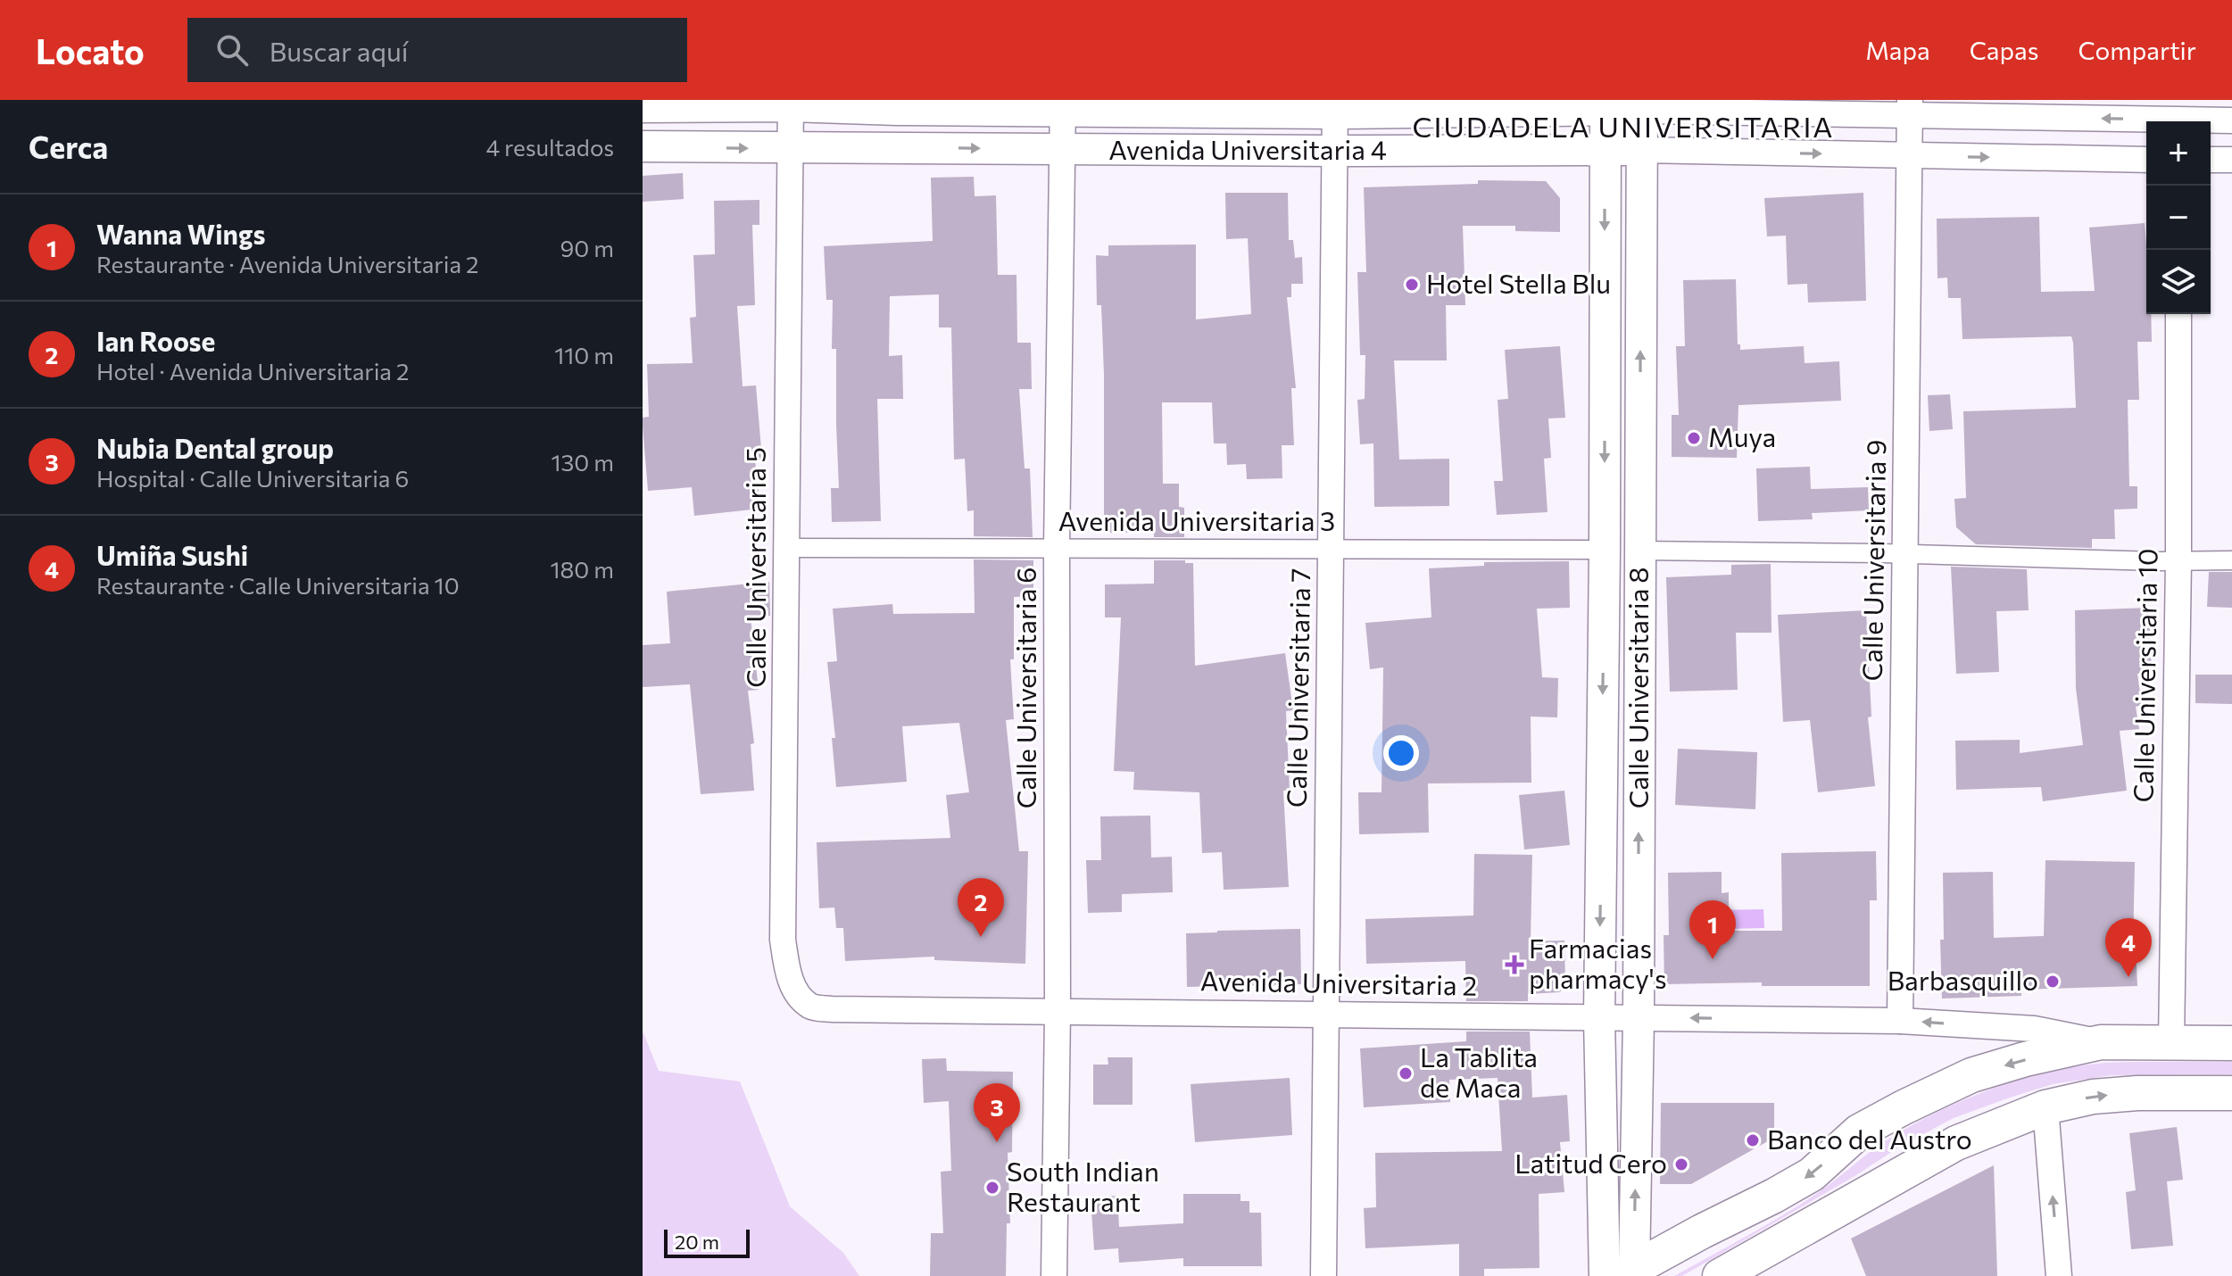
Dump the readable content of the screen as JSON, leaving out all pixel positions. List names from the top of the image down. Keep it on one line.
{"streets":{"street":["Avenida Universitaria 4","Avenida Universitaria 3","Calle Universitaria 9","Calle Universitaria 5","Calle Universitaria 10","Calle Universitaria 6","Calle Universitaria 7","Calle Universitaria 8","Avenida Universitaria 2"]},"crossings":[["Avenida Universitaria 4","Calle Universitaria 9"],["Avenida Universitaria 4","Calle Universitaria 5"],["Avenida Universitaria 4","Calle Universitaria 6"],["Avenida Universitaria 4","Calle Universitaria 7"],["Avenida Universitaria 4","Calle Universitaria 8"],["Avenida Universitaria 3","Calle Universitaria 5"],["Avenida Universitaria 3","Calle Universitaria 6"],["Avenida Universitaria 3","Calle Universitaria 7"],["Avenida Universitaria 3","Calle Universitaria 8"],["Calle Universitaria 9","Avenida Universitaria 2"],["Calle Universitaria 5","Avenida Universitaria 2"],["Calle Universitaria 6","Avenida Universitaria 2"],["Calle Universitaria 7","Avenida Universitaria 2"],["Calle Universitaria 8","Avenida Universitaria 2"]],"one_way":["Avenida Universitaria 2"],"districts":["CIUDADELA UNIVERSITARIA"],"places":{"other":["Hotel Stella Blu","Muya","Barbasquillo","La Tablita de Maca","Banco del Austro","Latitud Cero","South Indian Restaurant"],"health":["Farmacias pharmacy's"]},"scale_bar":"20 m","page":{"header":"Locato","search":"Buscar aquí","nav":["Mapa","Capas","Compartir"],"heading":["Cerca","4 resultados"],"map_buttons":["+","−"],"list":[{"mark":"1","name":"Wanna Wings","note":"Restaurante · Avenida Universitaria 2","value":"90 m"},{"mark":"2","name":"Ian Roose","note":"Hotel · Avenida Universitaria 2","value":"110 m"},{"mark":"3","name":"Nubia Dental group","note":"Hospital · Calle Universitaria 6","value":"130 m"},{"mark":"4","name":"Umiña Sushi","note":"Restaurante · Calle Universitaria 10","value":"180 m"}],"pins":["2","1","4","3"],"scale":"20 m"}}
